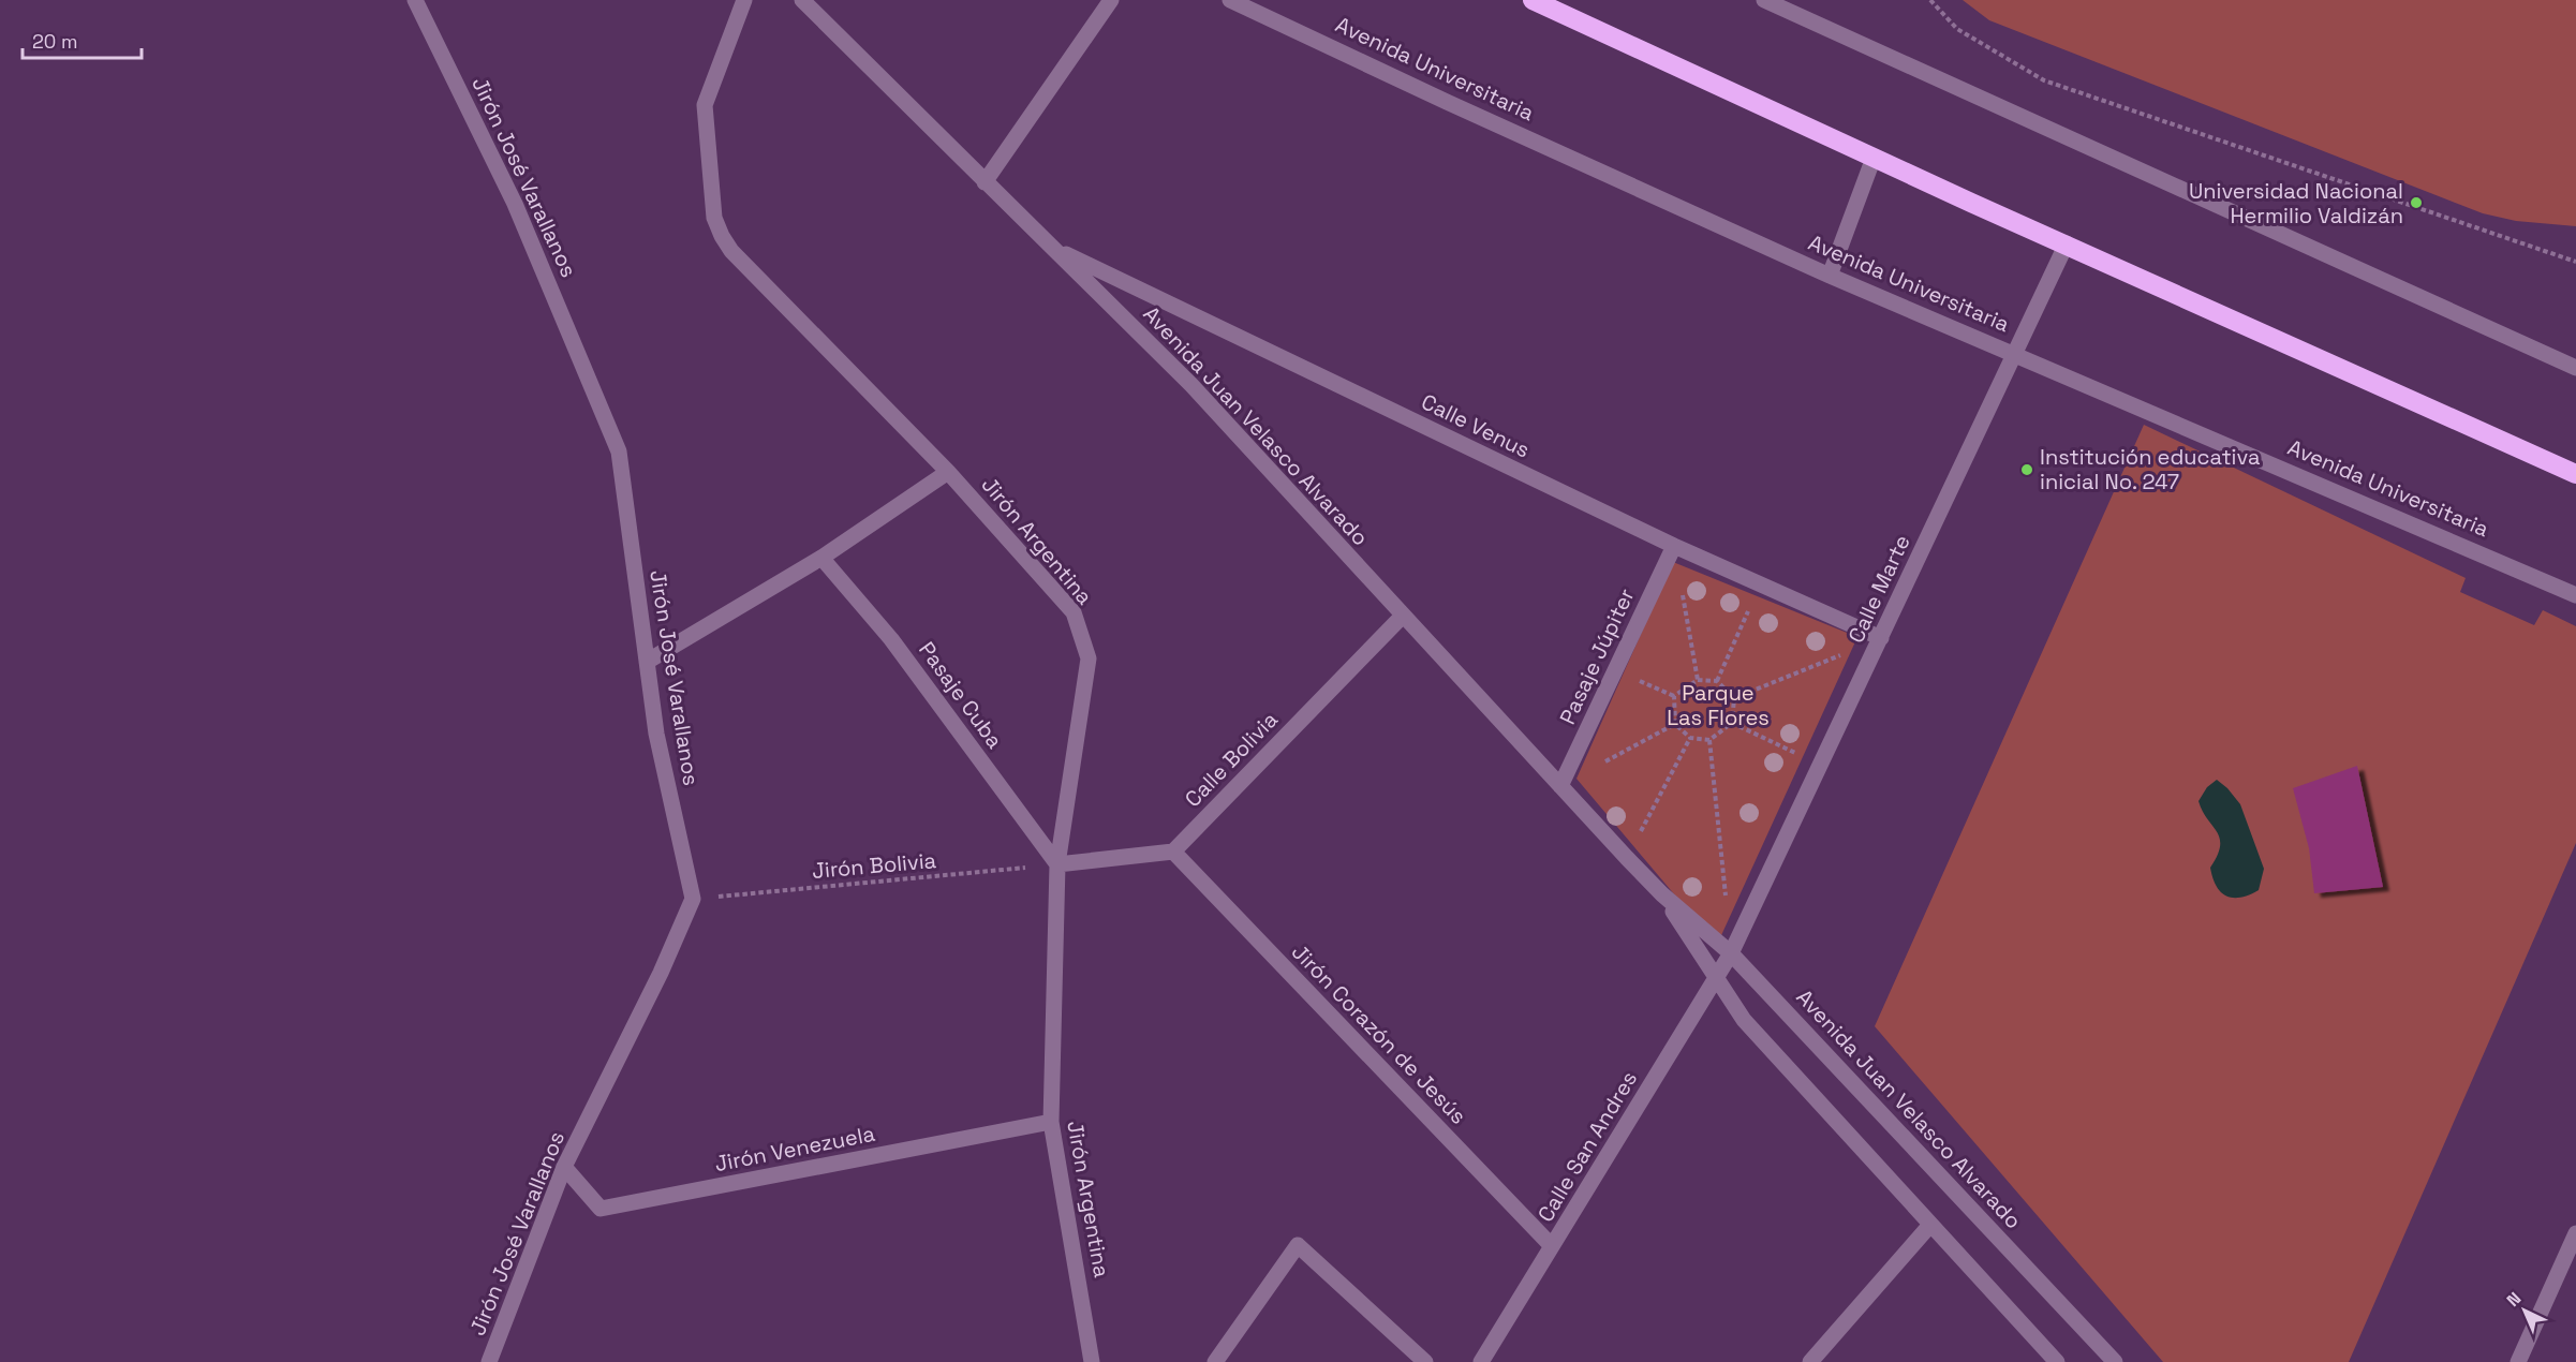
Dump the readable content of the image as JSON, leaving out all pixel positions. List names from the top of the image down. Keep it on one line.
{"streets":{"street":["Avenida Universitaria","Jirón José Varallanos","Avenida Juan Velasco Alvarado","Calle Venus","Jirón Argentina","Calle Marte","Pasaje Júpiter","Pasaje Cuba","Calle Bolivia","Jirón Corazón de Jesús","Calle San Andres","Jirón Venezuela"],"path":["Jirón Bolivia"]},"crossings":[["Avenida Universitaria","Calle Marte"],["Jirón José Varallanos","Jirón Bolivia"],["Jirón José Varallanos","Jirón Venezuela"],["Avenida Juan Velasco Alvarado","Calle Venus"],["Avenida Juan Velasco Alvarado","Calle Marte"],["Avenida Juan Velasco Alvarado","Pasaje Júpiter"],["Avenida Juan Velasco Alvarado","Calle Bolivia"],["Avenida Juan Velasco Alvarado","Calle San Andres"],["Calle Venus","Calle Marte"],["Calle Venus","Pasaje Júpiter"],["Jirón Argentina","Pasaje Cuba"],["Jirón Argentina","Jirón Bolivia"],["Jirón Argentina","Jirón Venezuela"],["Calle Marte","Calle San Andres"],["Pasaje Cuba","Jirón Bolivia"],["Calle Bolivia","Jirón Corazón de Jesús"],["Jirón Corazón de Jesús","Calle San Andres"]],"parks":["Parque Las Flores"],"places":["Universidad Nacional Hermilio Valdizán","Institución educativa inicial No. 247"],"scale_bar":"20 m","north":"top left"}
